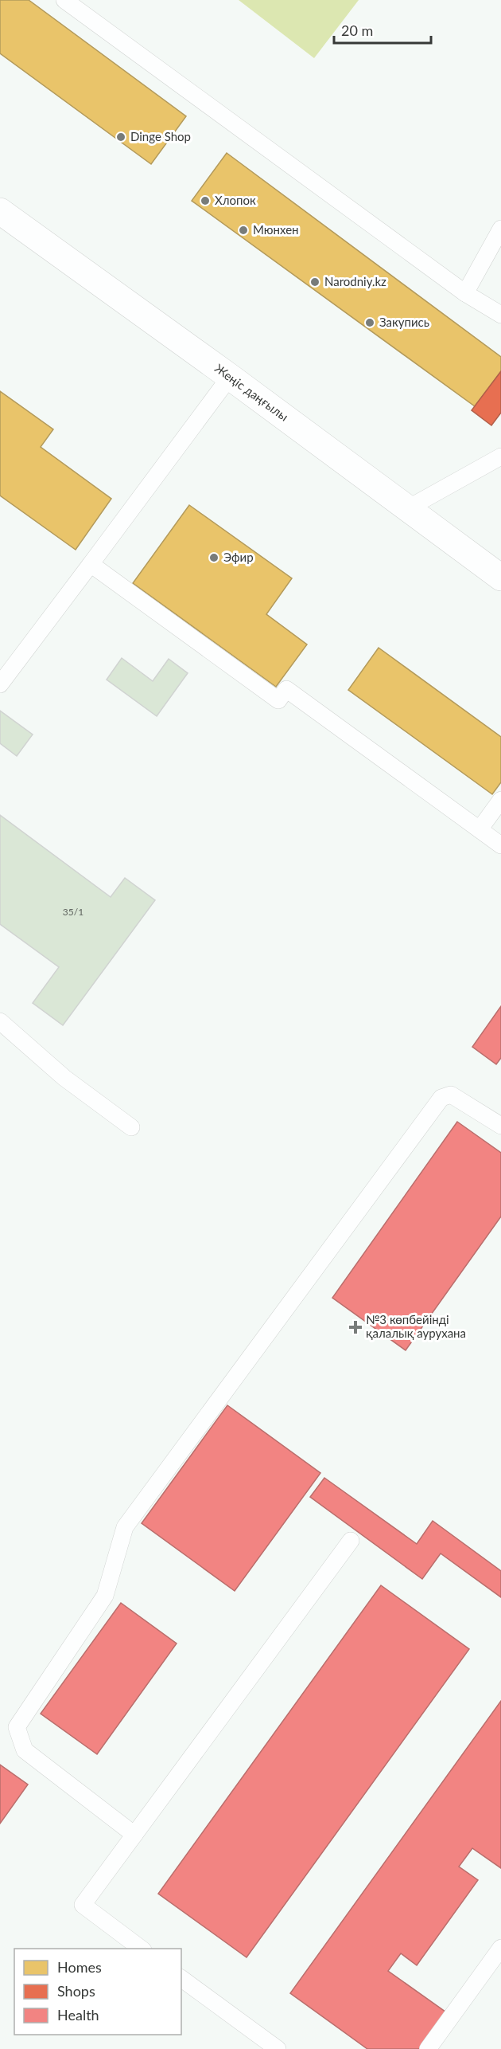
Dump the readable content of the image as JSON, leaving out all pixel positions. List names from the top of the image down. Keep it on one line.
{"streets":{"main road":["Жеңіс даңғылы"]},"places":{"other":["Dinge Shop","Хлопок","Мюнхен","Narodniy.kz","Закупись","Эфир"],"health":["№3 көпбейінді қалалық аурухана"]},"house_numbers":["35/1"],"legend":["Homes","Shops","Health"],"scale_bar":"20 m"}
